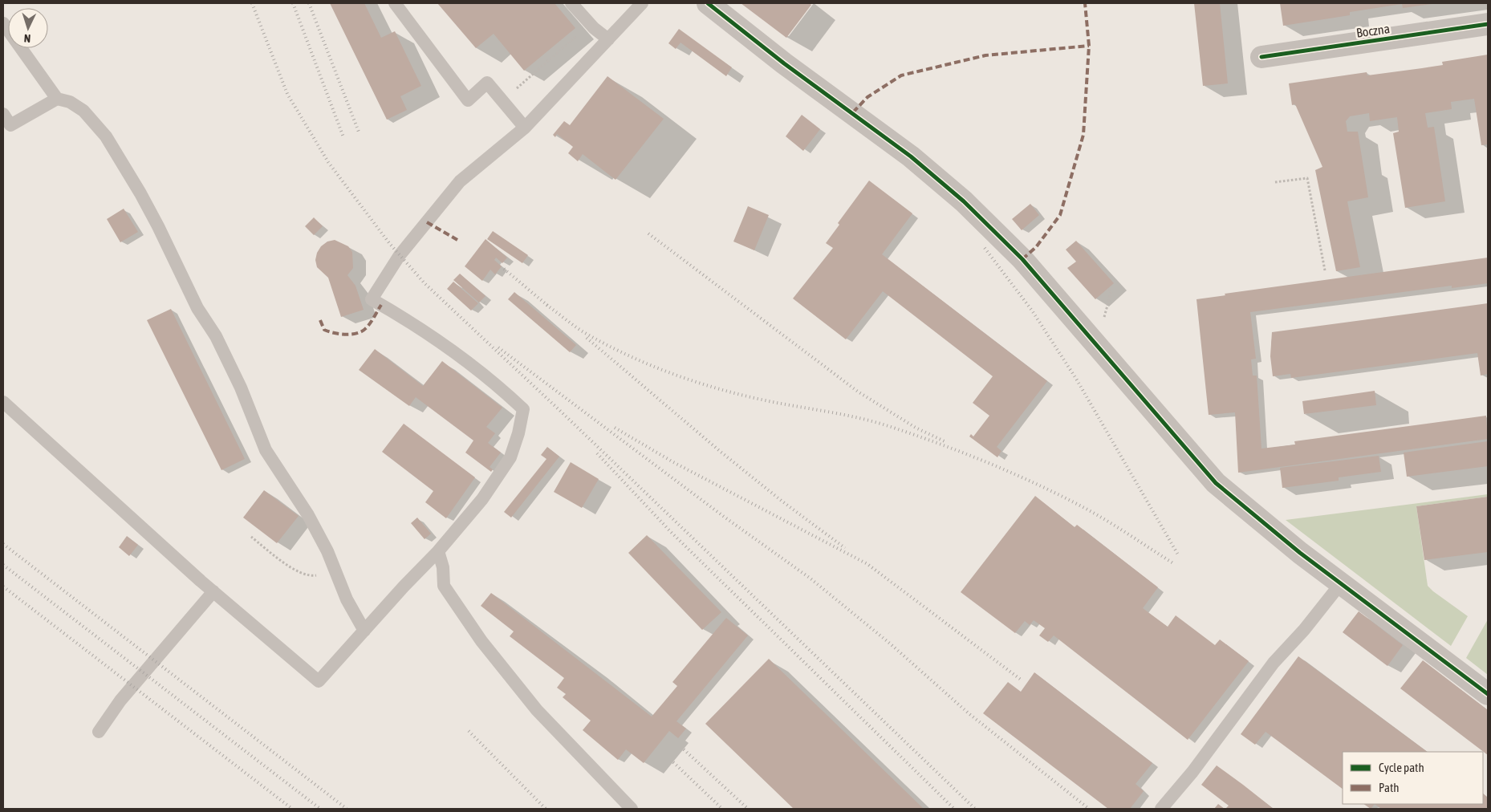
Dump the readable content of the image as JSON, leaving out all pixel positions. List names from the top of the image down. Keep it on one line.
{"streets":{"street":["Boczna"]},"legend":["Cycle path","Path"],"north":"bottom"}
